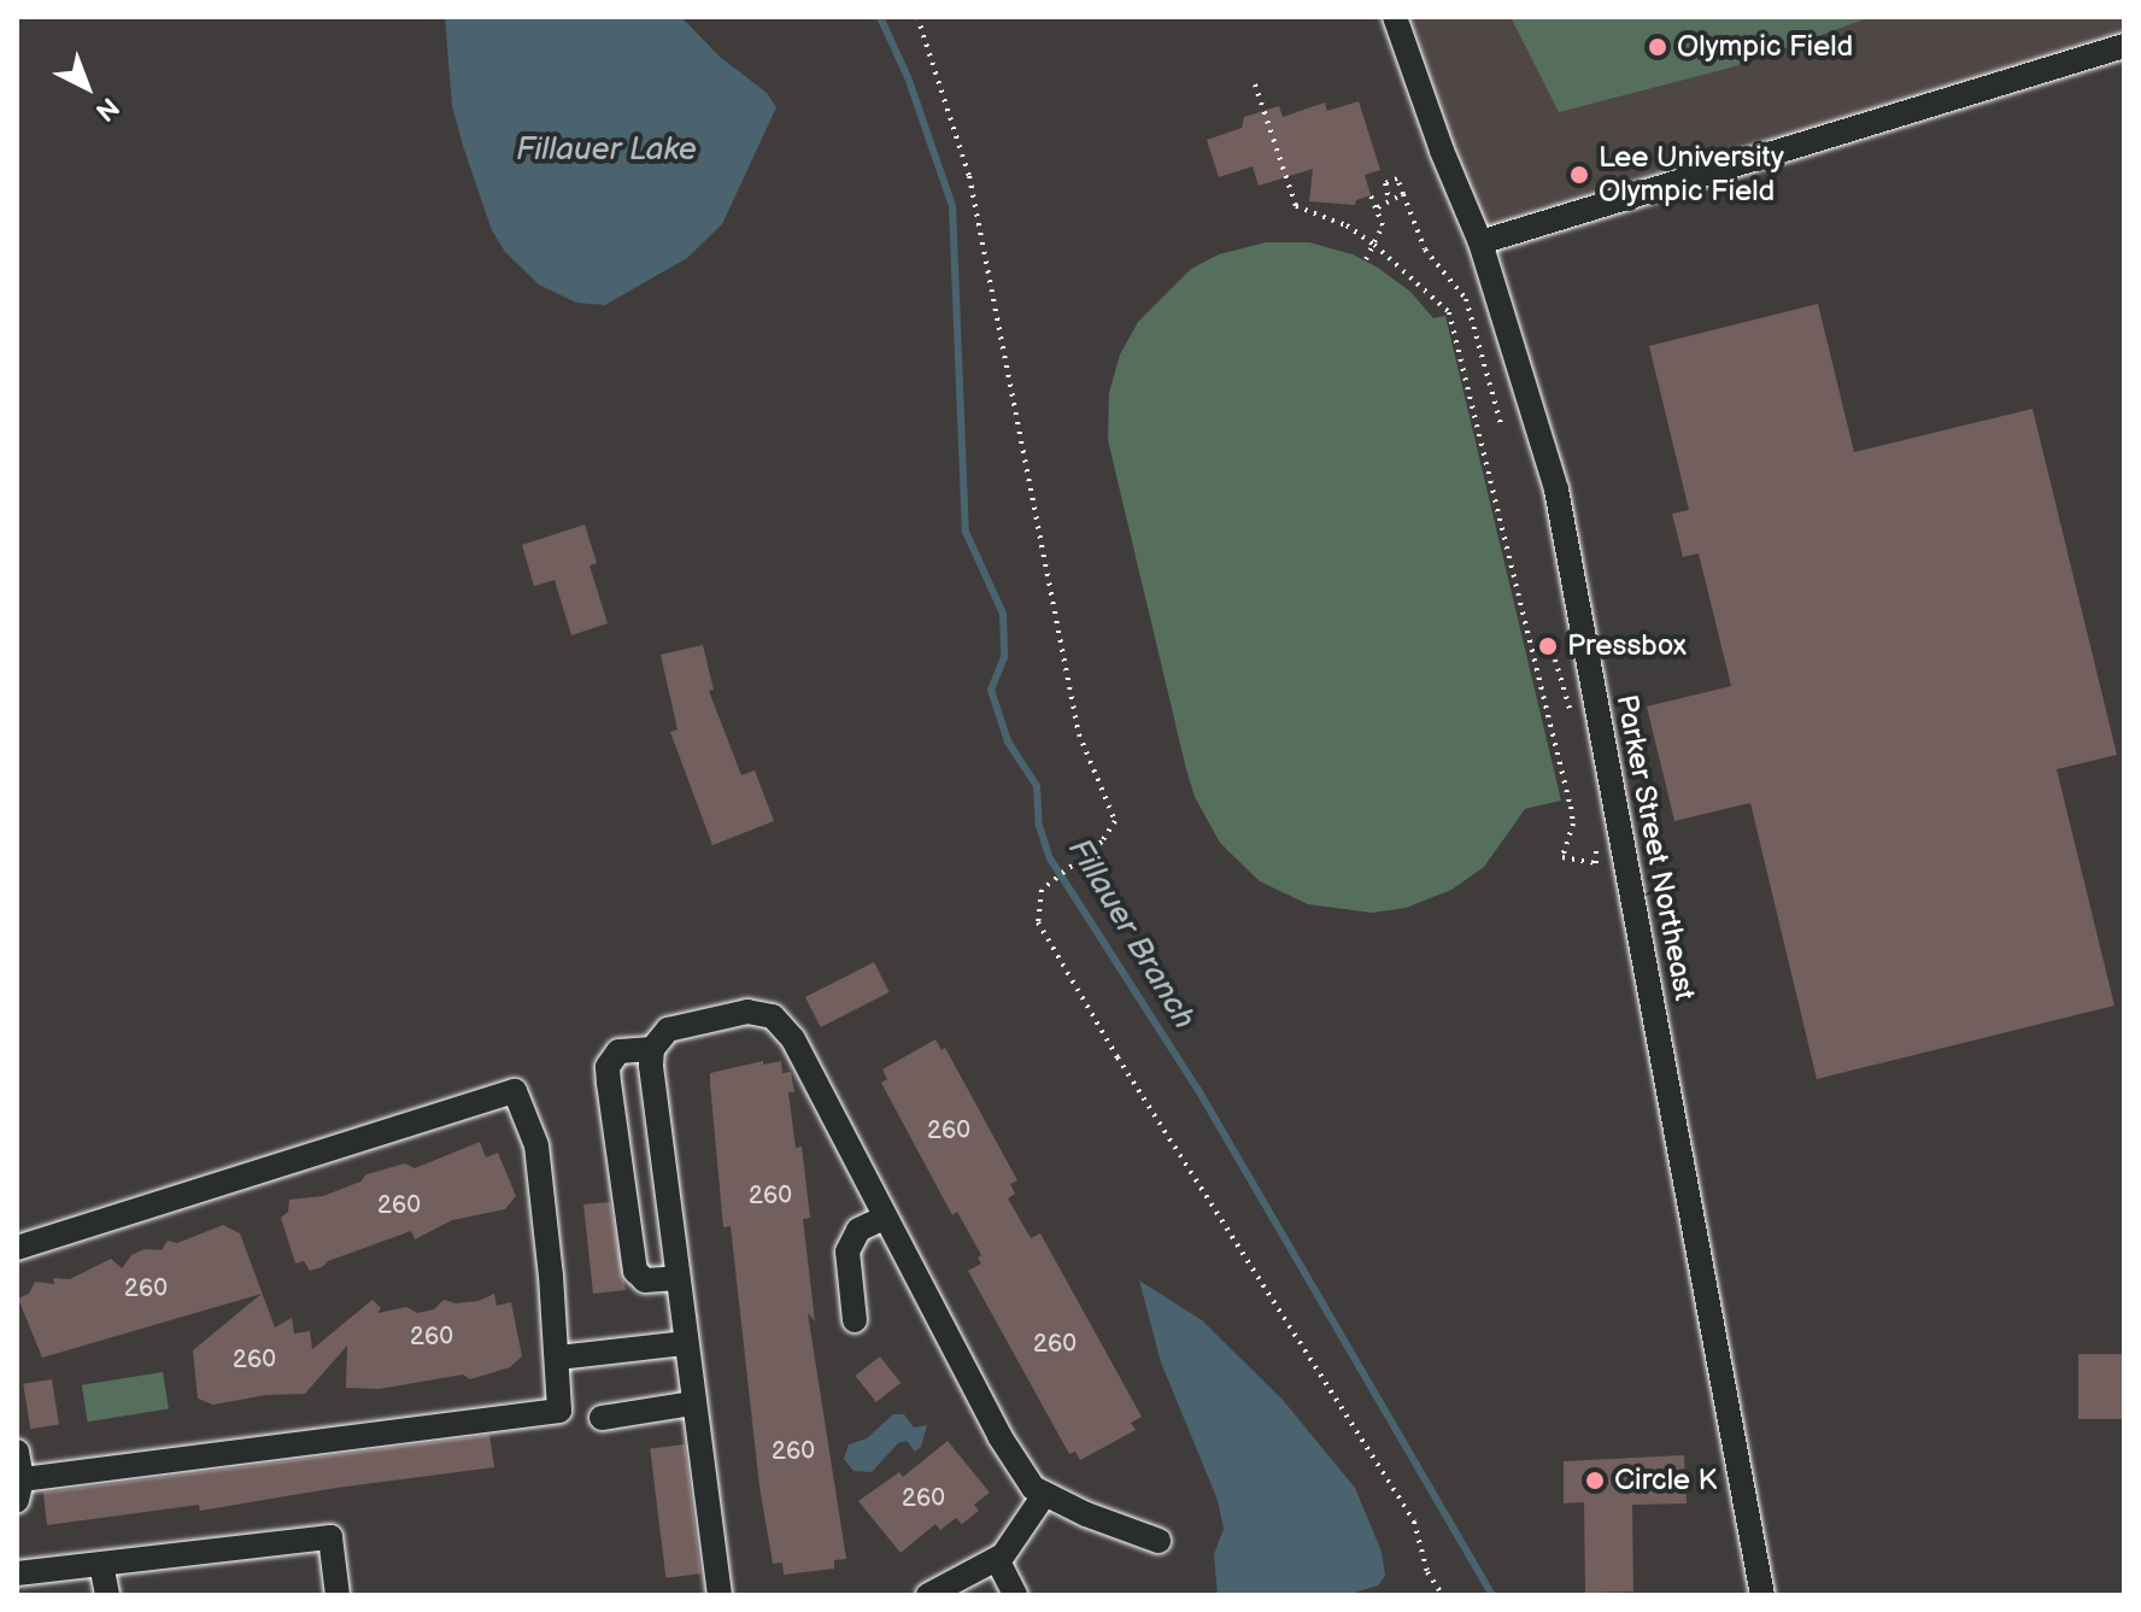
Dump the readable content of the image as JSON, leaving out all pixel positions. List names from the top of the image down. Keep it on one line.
{"streets":{"street":["Parker Street Northeast"]},"water":["Fillauer Lake","Fillauer Branch"],"places":["Olympic Field","Lee University Olympic Field","Pressbox","Circle K"],"house_numbers":["260","260","260","260","260","260","260","260","260"],"north":"bottom right"}
